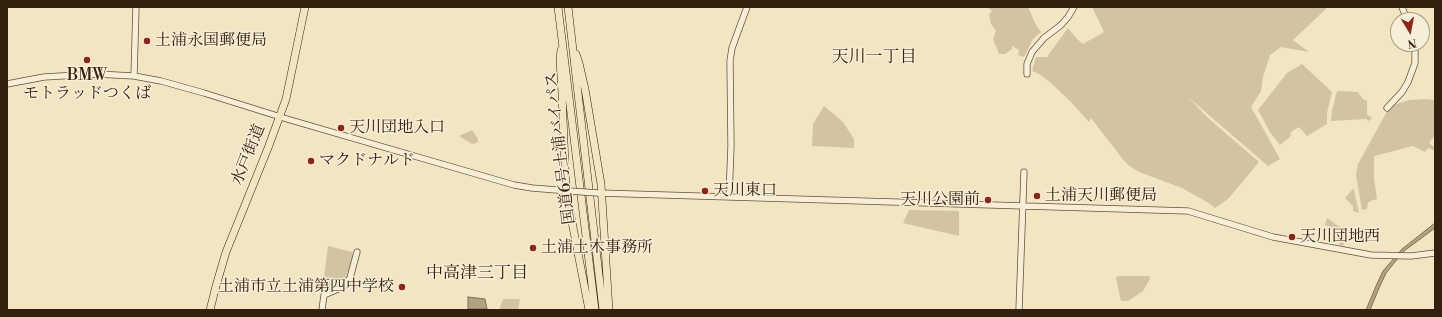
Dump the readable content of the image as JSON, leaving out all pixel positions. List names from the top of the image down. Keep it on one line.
{"streets":{"highway":["国道6号土浦バイパス","水戸街道"]},"districts":["天川一丁目","中高津三丁目"],"places":["土浦永国郵便局","BMW モトラッドつくば","天川団地入口","マクドナルド","天川東口","土浦天川郵便局","天川公園前","天川団地西","土浦土木事務所","土浦市立土浦第四中学校"],"north":"bottom"}
